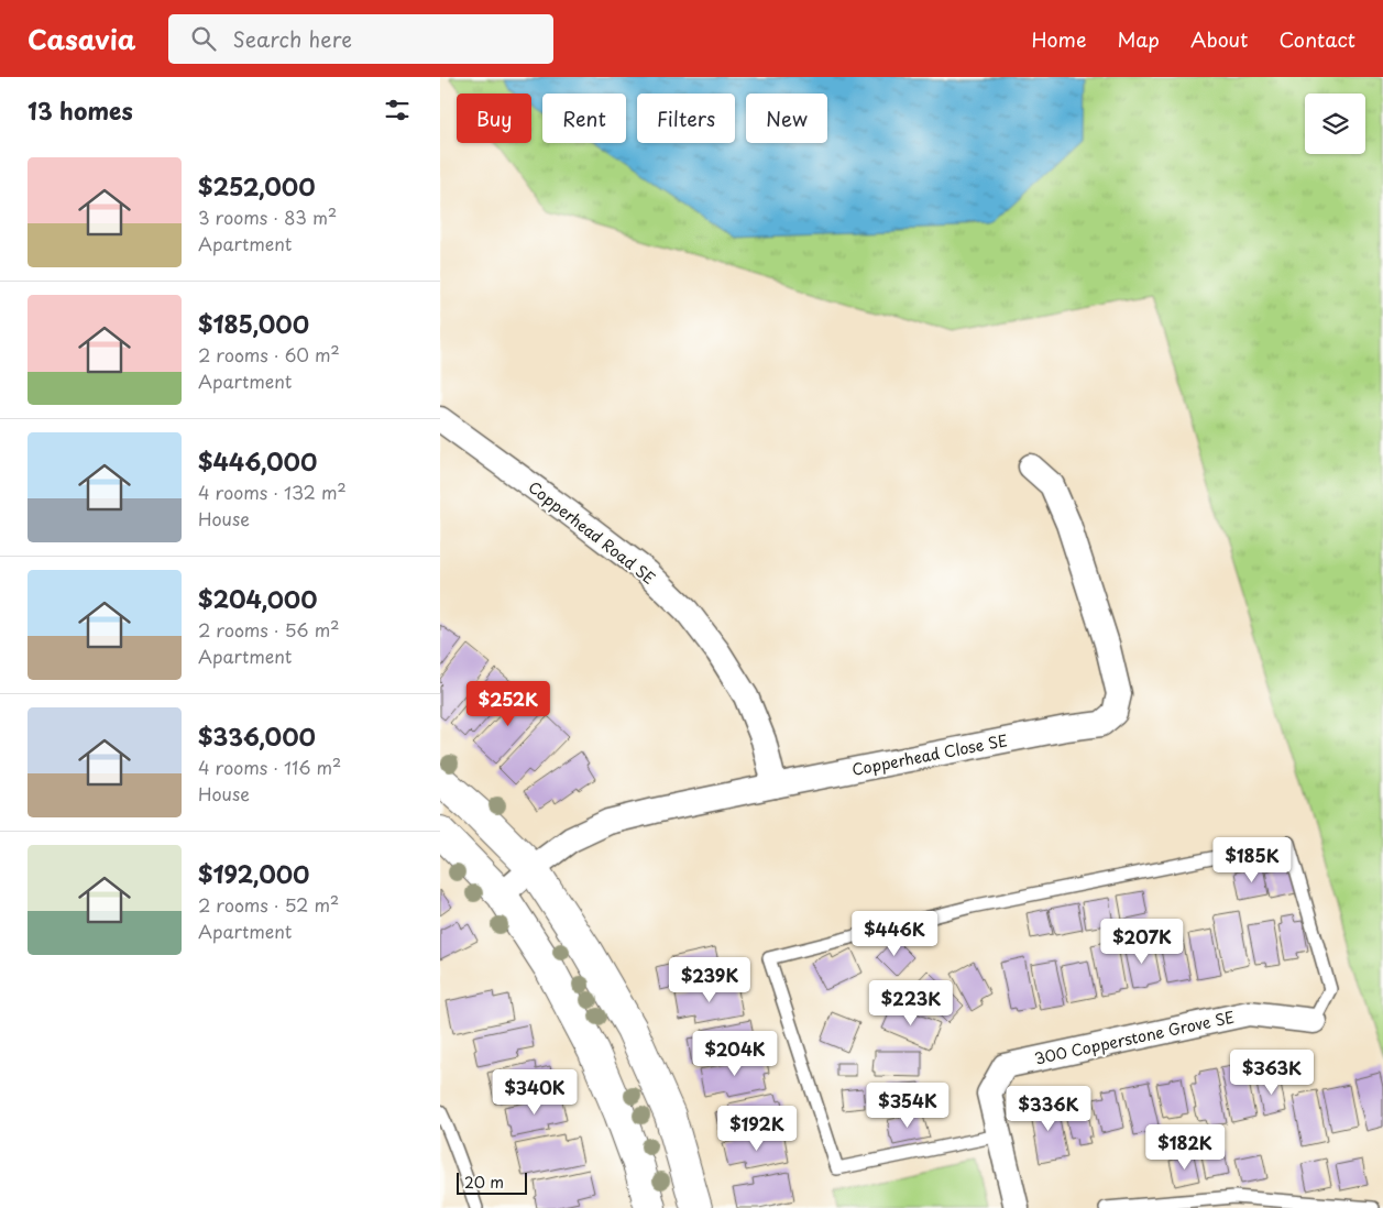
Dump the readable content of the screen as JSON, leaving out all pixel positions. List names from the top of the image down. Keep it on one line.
{"streets":{"street":["Copperhead Road SE","Copperhead Close SE","300 Copperstone Grove SE"]},"crossings":[["Copperhead Road SE","Copperhead Close SE"]],"scale_bar":"20 m","page":{"header":"Casavia","search":"Search here","nav":["Home","Map","About","Contact"],"heading":"13 homes","chip":["Buy","Rent","Filters","New"],"list":[{"name":"$252,000","note":"3 rooms · 83 m² · Apartment"},{"name":"$185,000","note":"2 rooms · 60 m² · Apartment"},{"name":"$446,000","note":"4 rooms · 132 m² · House"},{"name":"$204,000","note":"2 rooms · 56 m² · Apartment"},{"name":"$336,000","note":"4 rooms · 116 m² · House"},{"name":"$192,000","note":"2 rooms · 52 m² · Apartment"}],"price":["$252K","$185K","$446K","$207K","$239K","$223K","$204K","$363K","$340K","$354K","$336K","$192K","$182K"],"scale":"20 m"}}
